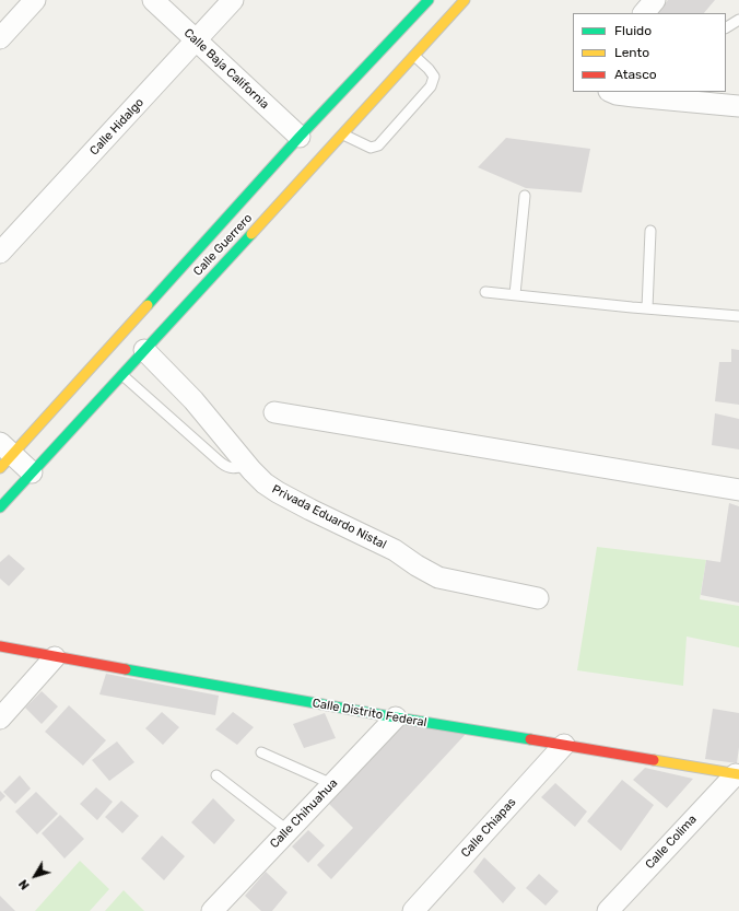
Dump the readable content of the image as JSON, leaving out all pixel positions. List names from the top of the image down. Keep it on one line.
{"streets":{"main road":["Calle Guerrero","Calle Distrito Federal"],"street":["Calle Baja California","Calle Hidalgo","Privada Eduardo Nistal","Calle Chihuahua","Calle Chiapas","Calle Colima"]},"crossings":[["Calle Baja California","Calle Hidalgo"],["Calle Baja California","Calle Guerrero"],["Calle Guerrero","Privada Eduardo Nistal"],["Calle Distrito Federal","Calle Chihuahua"],["Calle Distrito Federal","Calle Chiapas"],["Calle Distrito Federal","Calle Colima"]],"legend":["Fluido","Lento","Atasco"],"north":"bottom left"}
